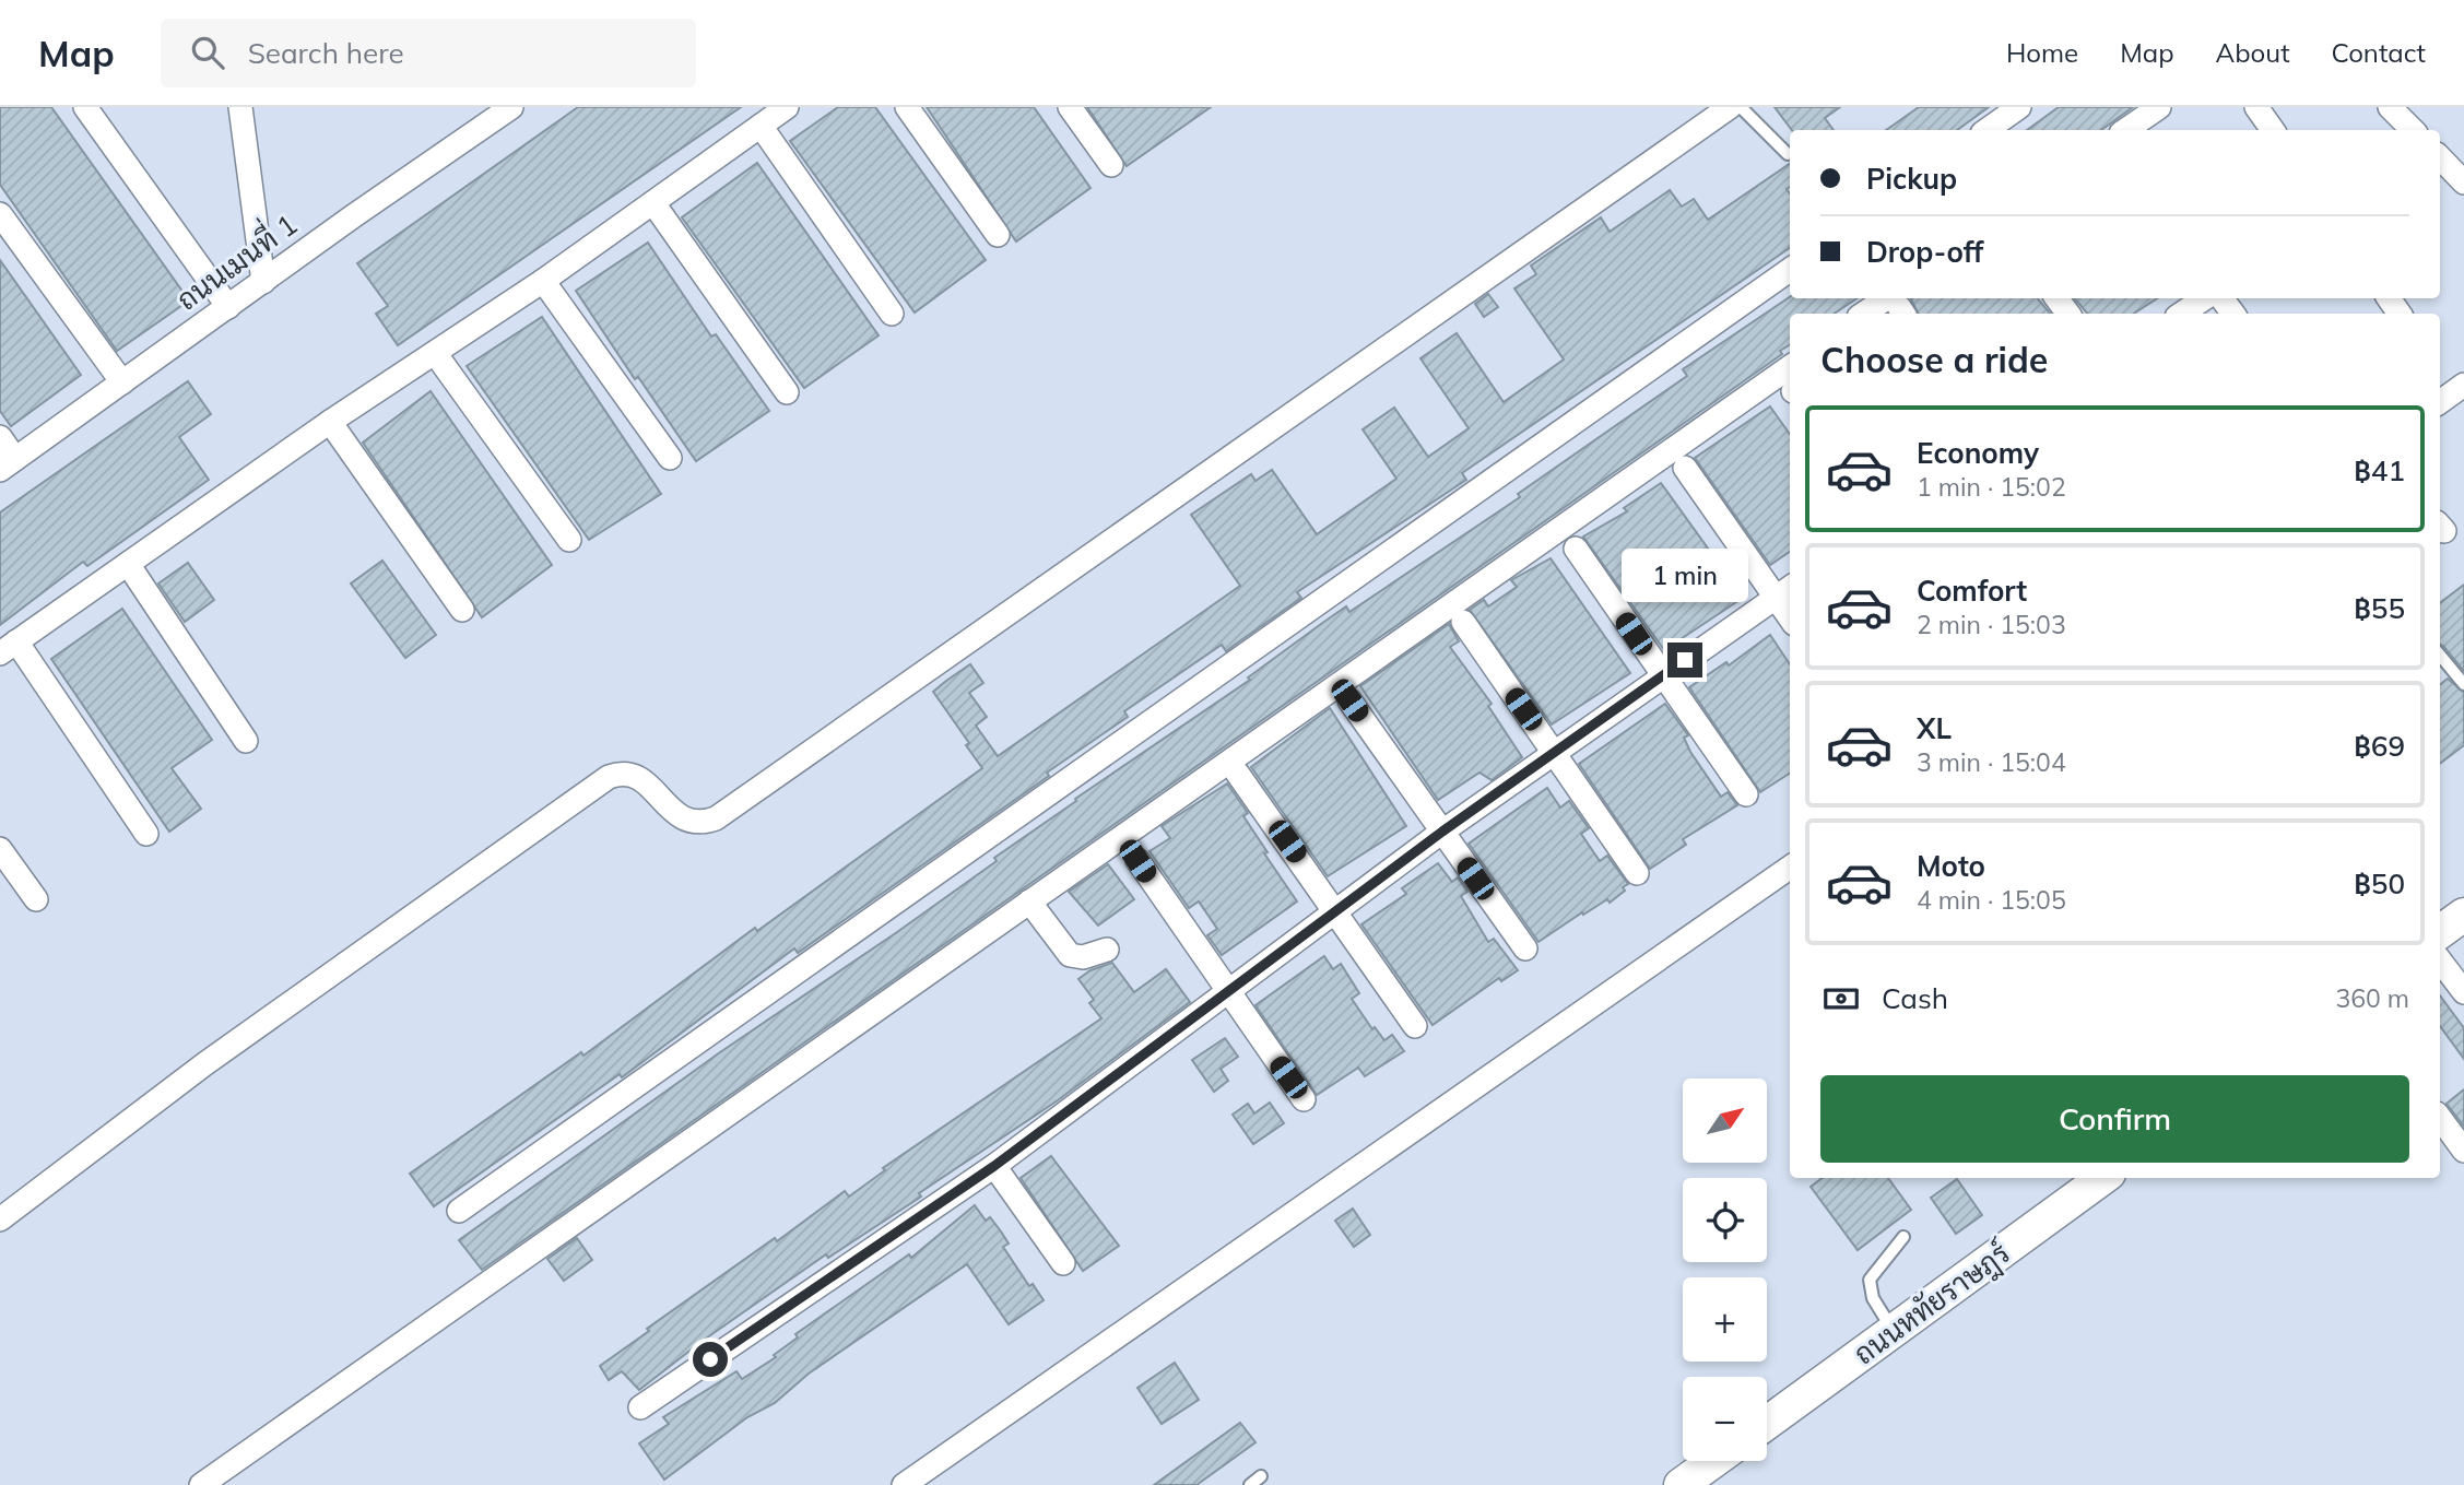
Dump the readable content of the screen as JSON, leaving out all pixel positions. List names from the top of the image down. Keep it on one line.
{"streets":{"main road":["ถนนหทัยราษฎร์"],"street":["ถนนเมนที่ 1"]},"north":"top right","page":{"header":"Map","search":"Search here","nav":["Home","Map","About","Contact"],"banner":["Pickup","Drop-off"],"heading":"Choose a ride","list":[{"name":"Economy","note":"1 min · 15:02","value":"฿41"},{"name":"Comfort","note":"2 min · 15:03","value":"฿55"},{"name":"XL","note":"3 min · 15:04","value":"฿69"},{"name":"Moto","note":"4 min · 15:05","value":"฿50"}],"bubble":"1 min","pay":["Cash","360 m"],"buttons":"Confirm","map_buttons":["+","−"]}}
